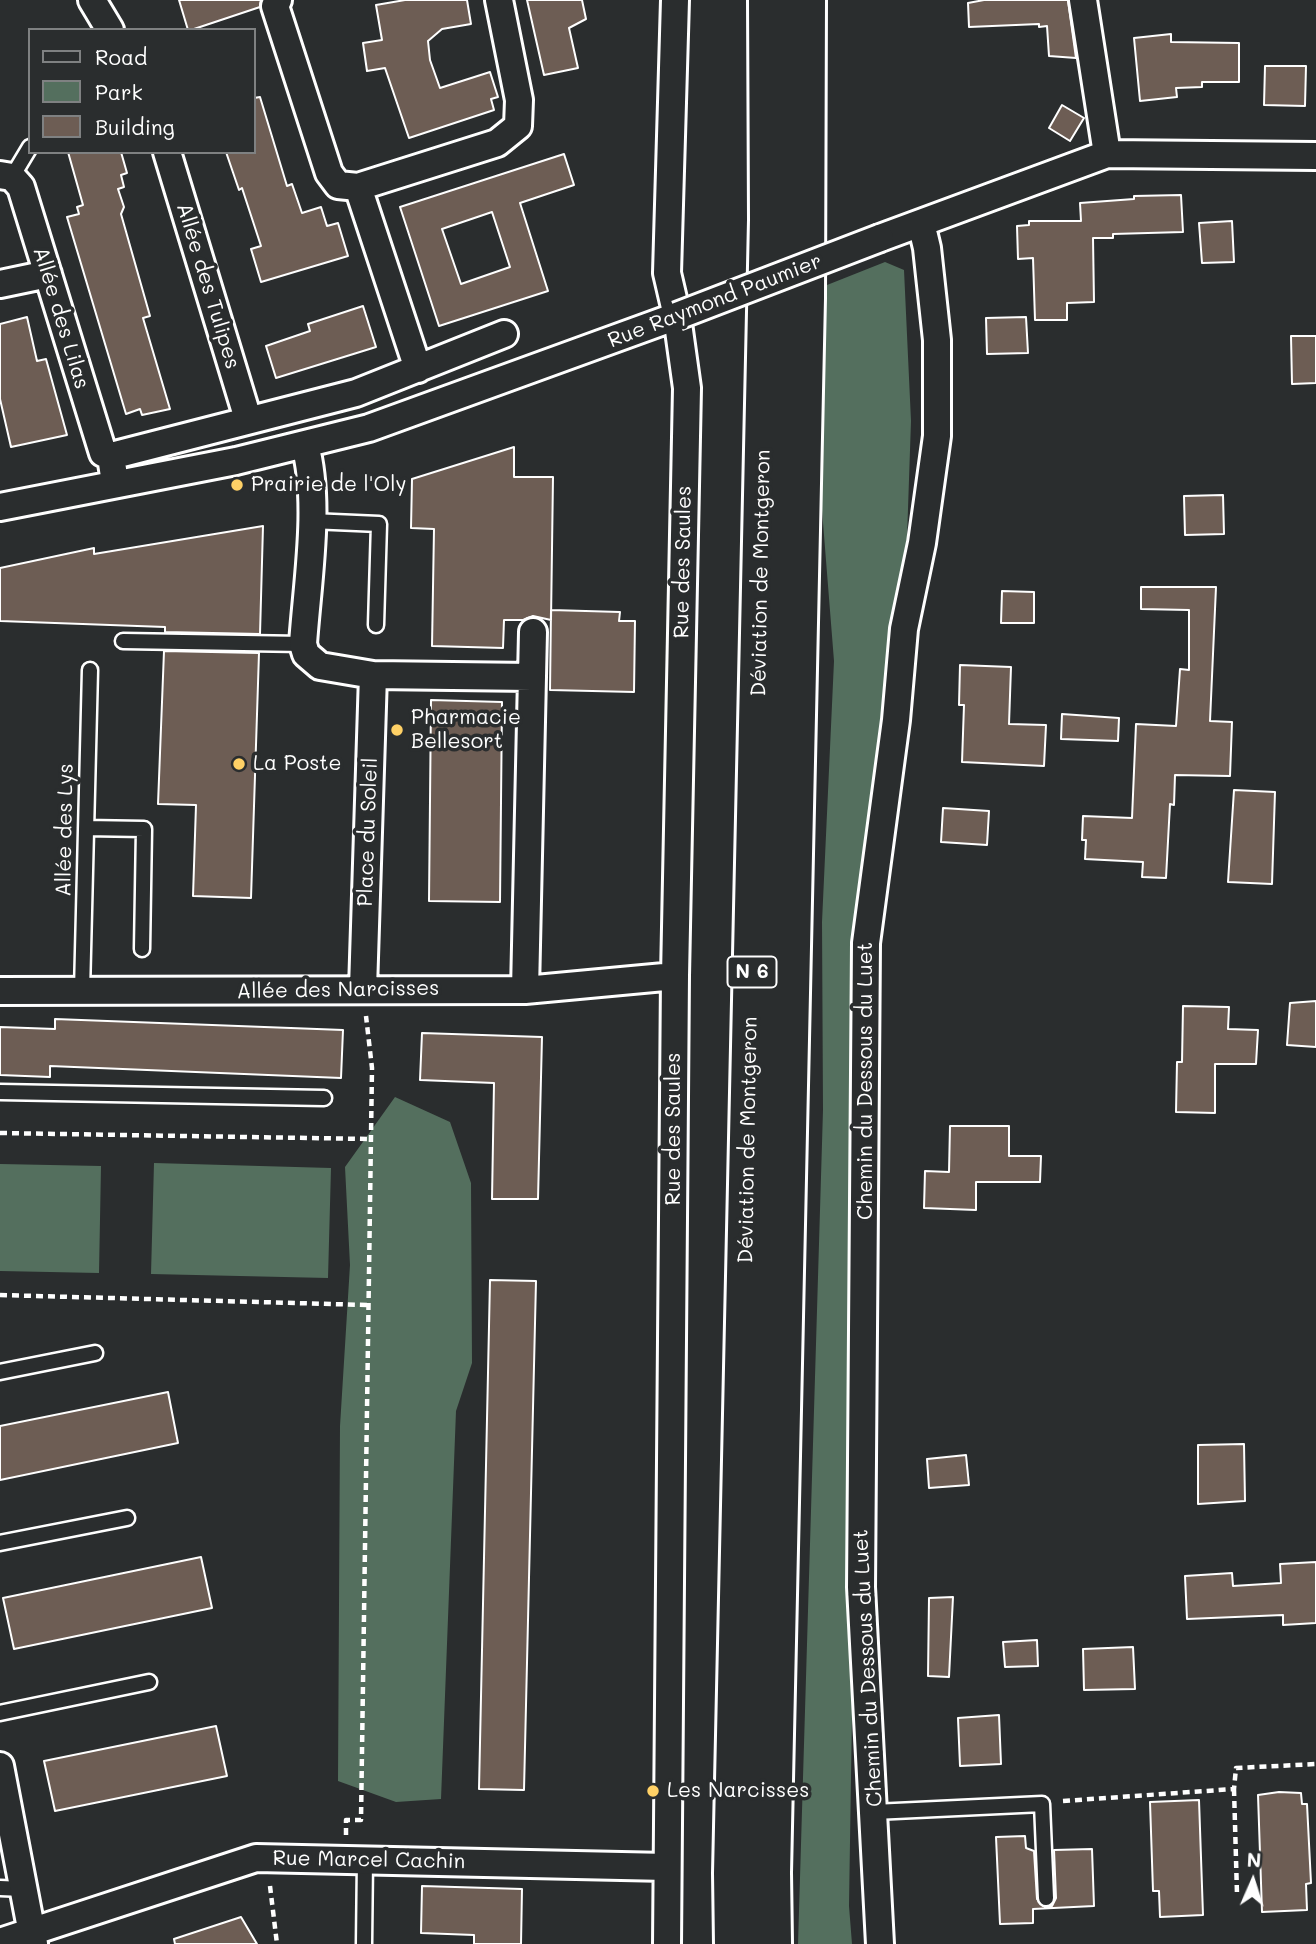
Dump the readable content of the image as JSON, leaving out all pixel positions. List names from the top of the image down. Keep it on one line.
{"streets":{"main road":["Déviation de Montgeron","N 6"],"street":["Allée des Tulipes","Rue Raymond Paumier","Allée des Lilas","Rue des Saules","Place du Soleil","Allée des Narcisses","Chemin du Dessous du Luet","Rue Marcel Cachin"],"lane":["Allée des Lys"]},"crossings":[["Rue Raymond Paumier","Rue des Saules"],["Rue Raymond Paumier","Chemin du Dessous du Luet"],["Rue des Saules","Allée des Narcisses"],["Rue des Saules","Rue Marcel Cachin"],["Allée des Lys","Allée des Narcisses"],["Place du Soleil","Allée des Narcisses"]],"places":["Prairie de l'Oly","Pharmacie Bellesort","La Poste","Les Narcisses"],"legend":["Road","Park","Building"],"north":"top"}
